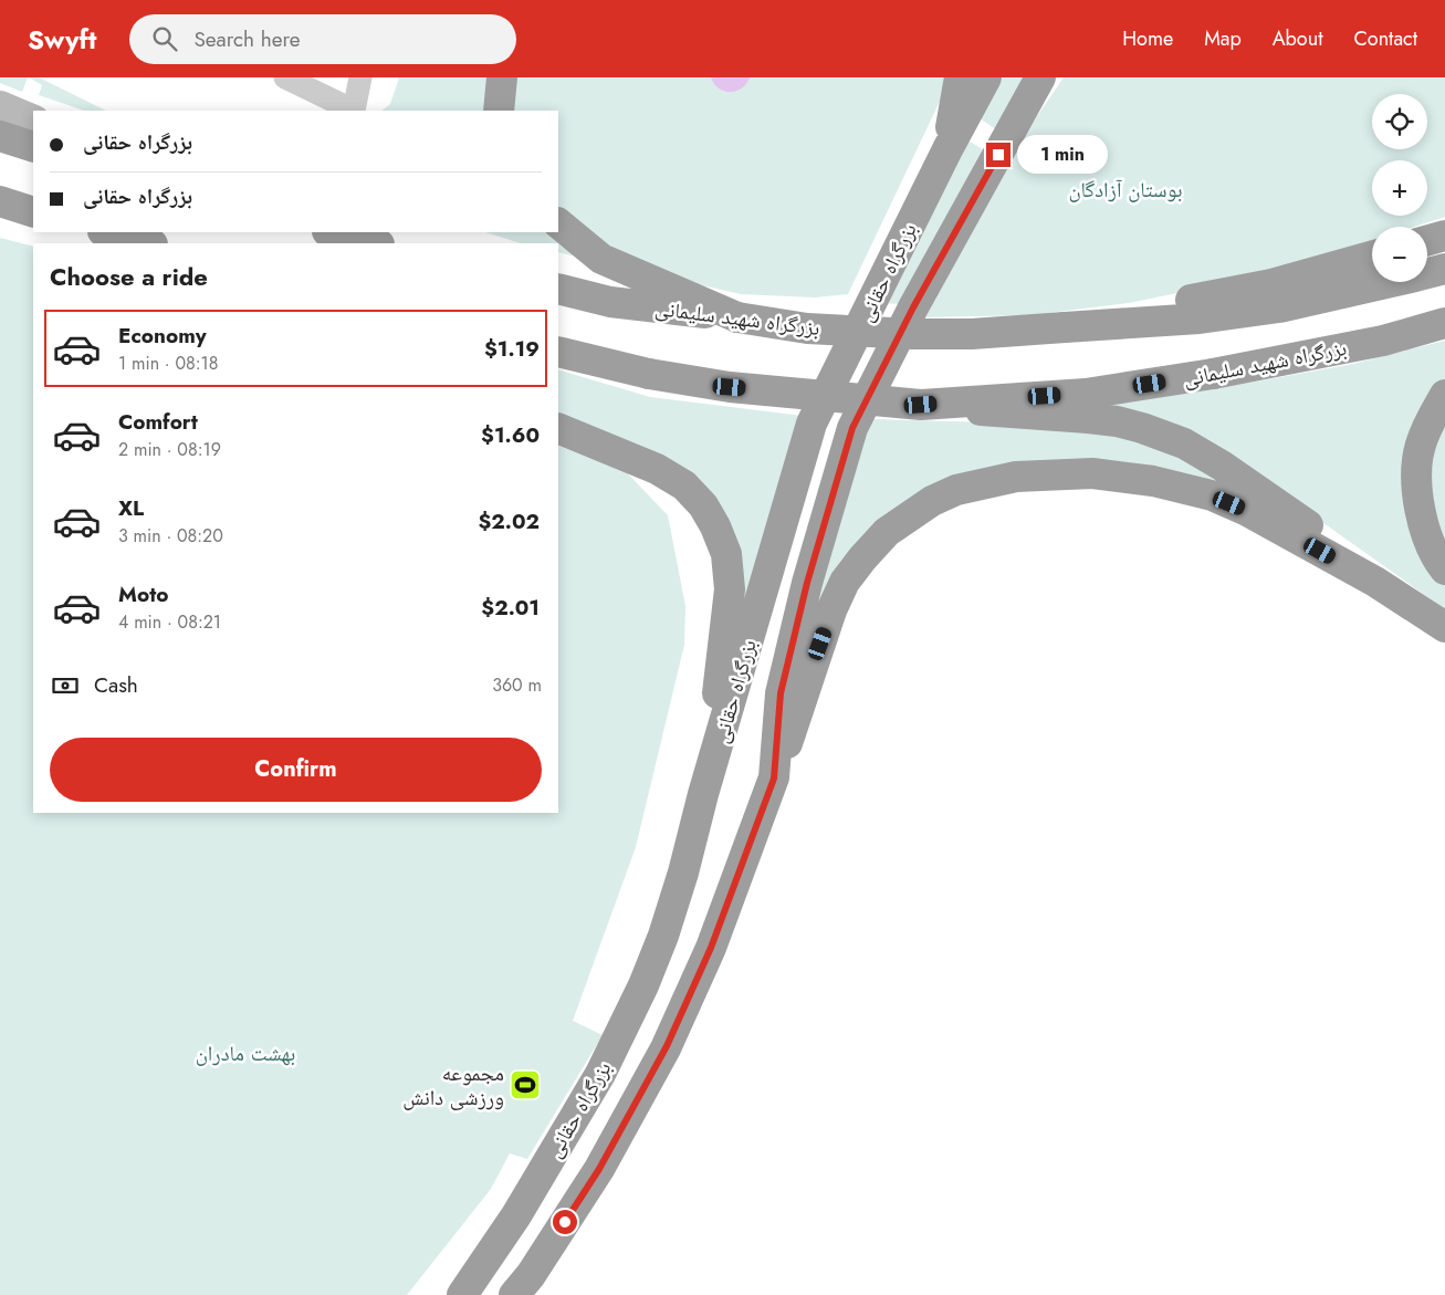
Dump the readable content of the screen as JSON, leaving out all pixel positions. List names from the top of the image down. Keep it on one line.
{"streets":{"highway":["بزرگراه حقانی","بزرگراه شهید سلیمانی"]},"parks":["بوستان آزادگان","بهشت مادران"],"places":{"sports":["مجموعه ورزشی دانش"]},"page":{"header":"Swyft","search":"Search here","nav":["Home","Map","About","Contact"],"map_buttons":["+","−"],"banner":["بزرگراه حقانی","بزرگراه حقانی"],"bubble":"1 min","heading":"Choose a ride","list":[{"name":"Economy","note":"1 min · 08:18","value":"$1.19"},{"name":"Comfort","note":"2 min · 08:19","value":"$1.60"},{"name":"XL","note":"3 min · 08:20","value":"$2.02"},{"name":"Moto","note":"4 min · 08:21","value":"$2.01"}],"pay":["Cash","360 m"],"buttons":"Confirm"}}
